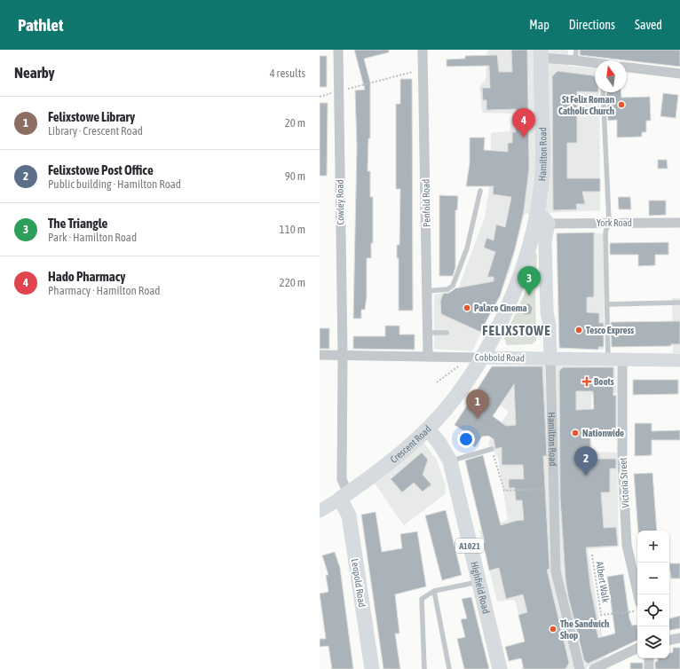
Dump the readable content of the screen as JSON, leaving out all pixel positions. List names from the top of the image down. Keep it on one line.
{"streets":{"main road":["Hamilton Road","Crescent Road","A1021","Leopold Road","Highfield Road"],"street":["Cowley Road","Penfold Road","York Road","Cobbold Road","Victoria Street"],"path":["Albert Walk"]},"crossings":[["Hamilton Road","York Road"],["Hamilton Road","Cobbold Road"],["Hamilton Road","Crescent Road"],["Cowley Road","Cobbold Road"],["Cowley Road","Leopold Road"],["Penfold Road","Cobbold Road"],["Cobbold Road","Crescent Road"],["Cobbold Road","Victoria Street"],["Cobbold Road","Leopold Road"],["Crescent Road","Leopold Road"],["Crescent Road","Highfield Road"]],"districts":["FELIXSTOWE"],"places":{"other":["St Felix Roman Catholic Church","Palace Cinema","Tesco Express","Nationwide","The Sandwich Shop"],"health":["Boots"]},"north":"top","page":{"header":"Pathlet","nav":["Map","Directions","Saved"],"heading":["Nearby","4 results"],"list":[{"mark":"1","name":"Felixstowe Library","note":"Library · Crescent Road","value":"20 m"},{"mark":"2","name":"Felixstowe Post Office","note":"Public building · Hamilton Road","value":"90 m"},{"mark":"3","name":"The Triangle","note":"Park · Hamilton Road","value":"110 m"},{"mark":"4","name":"Hado Pharmacy","note":"Pharmacy · Hamilton Road","value":"220 m"}],"pins":["4","3","1","2"],"map_buttons":["+","−"]}}
